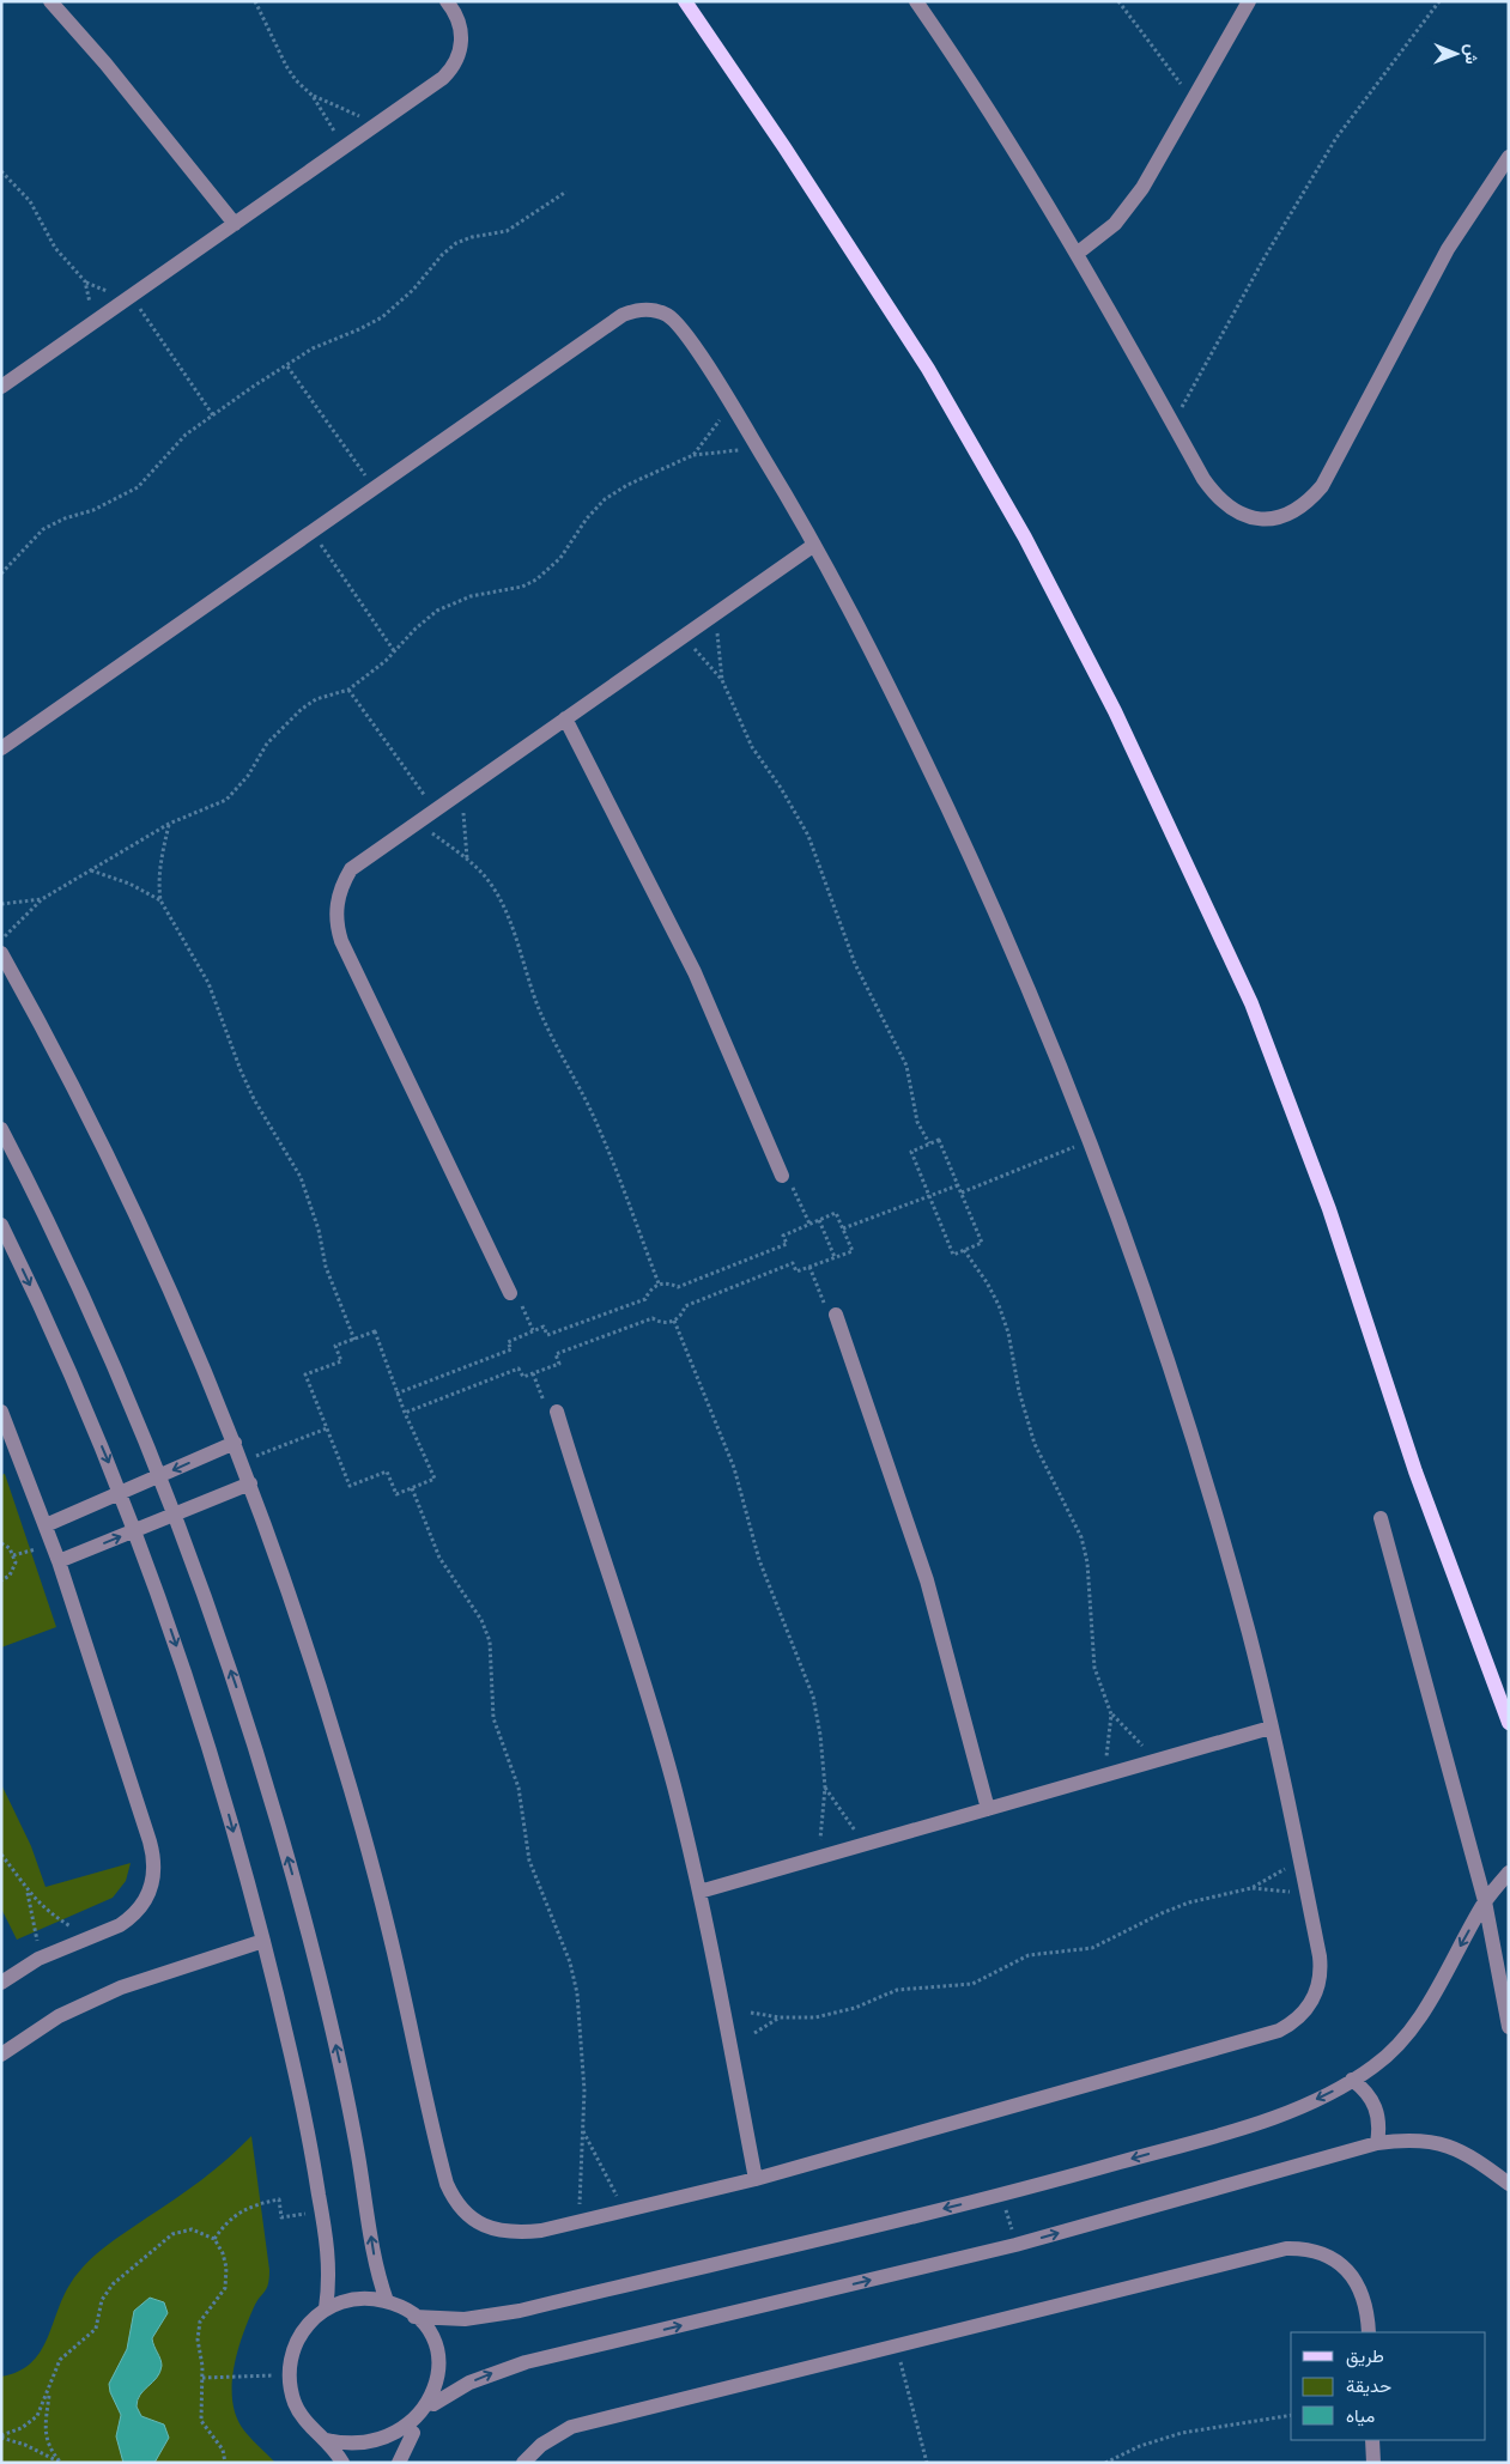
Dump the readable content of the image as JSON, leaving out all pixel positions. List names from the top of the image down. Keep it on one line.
{"legend":["طريق","حديقة","مياه"],"north":"right"}
